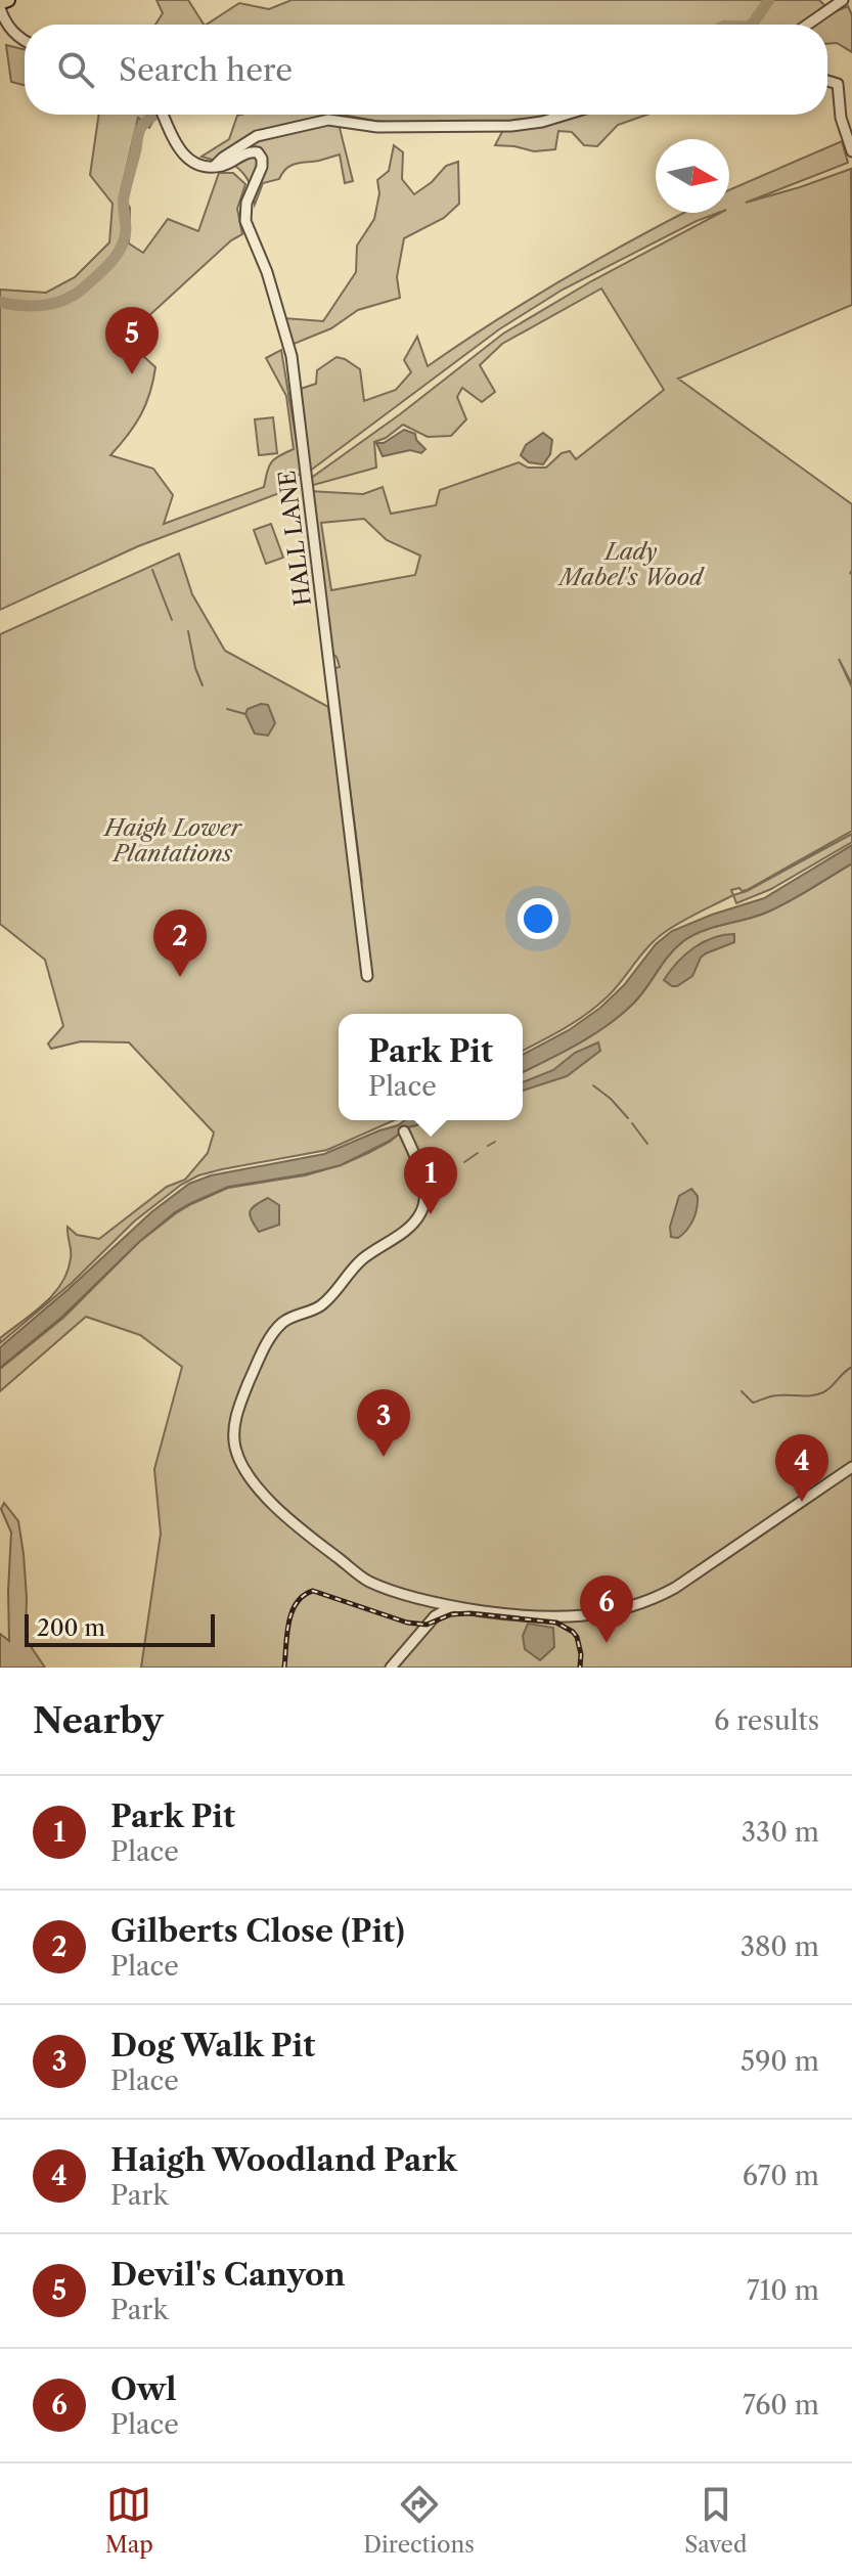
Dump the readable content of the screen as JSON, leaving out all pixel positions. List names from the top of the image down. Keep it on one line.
{"streets":{"street":["HALL LANE"]},"parks":["Lady Mabel's Wood","Haigh Lower Plantations"],"scale_bar":"200 m","north":"right","page":{"search":"Search here","pins":["5","2","1","3","4","6"],"popup":["Park Pit","Place"],"scale":"200 m","heading":["Nearby","6 results"],"list":[{"mark":"1","name":"Park Pit","note":"Place","value":"330 m"},{"mark":"2","name":"Gilberts Close (Pit)","note":"Place","value":"380 m"},{"mark":"3","name":"Dog Walk Pit","note":"Place","value":"590 m"},{"mark":"4","name":"Haigh Woodland Park","note":"Park","value":"670 m"},{"mark":"5","name":"Devil's Canyon","note":"Park","value":"710 m"},{"mark":"6","name":"Owl","note":"Place","value":"760 m"}],"nav":["Map","Directions","Saved"]}}
